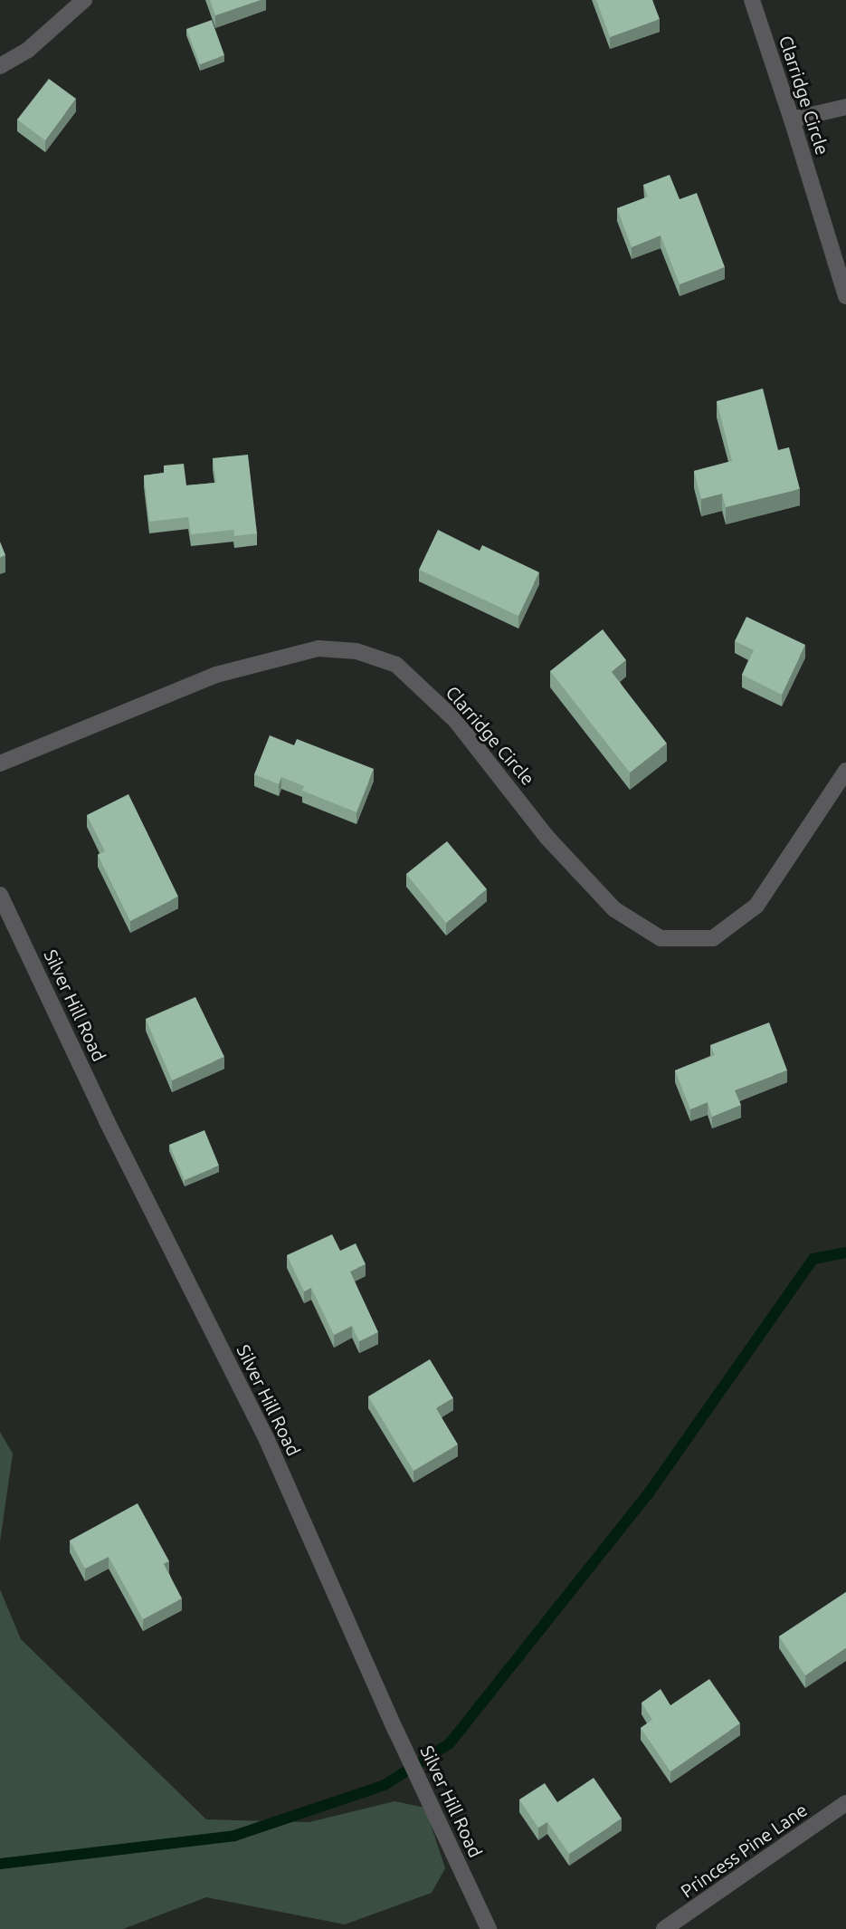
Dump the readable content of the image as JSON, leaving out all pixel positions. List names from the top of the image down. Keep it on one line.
{"streets":{"street":["Clarridge Circle","Silver Hill Road","Princess Pine Lane"]}}
